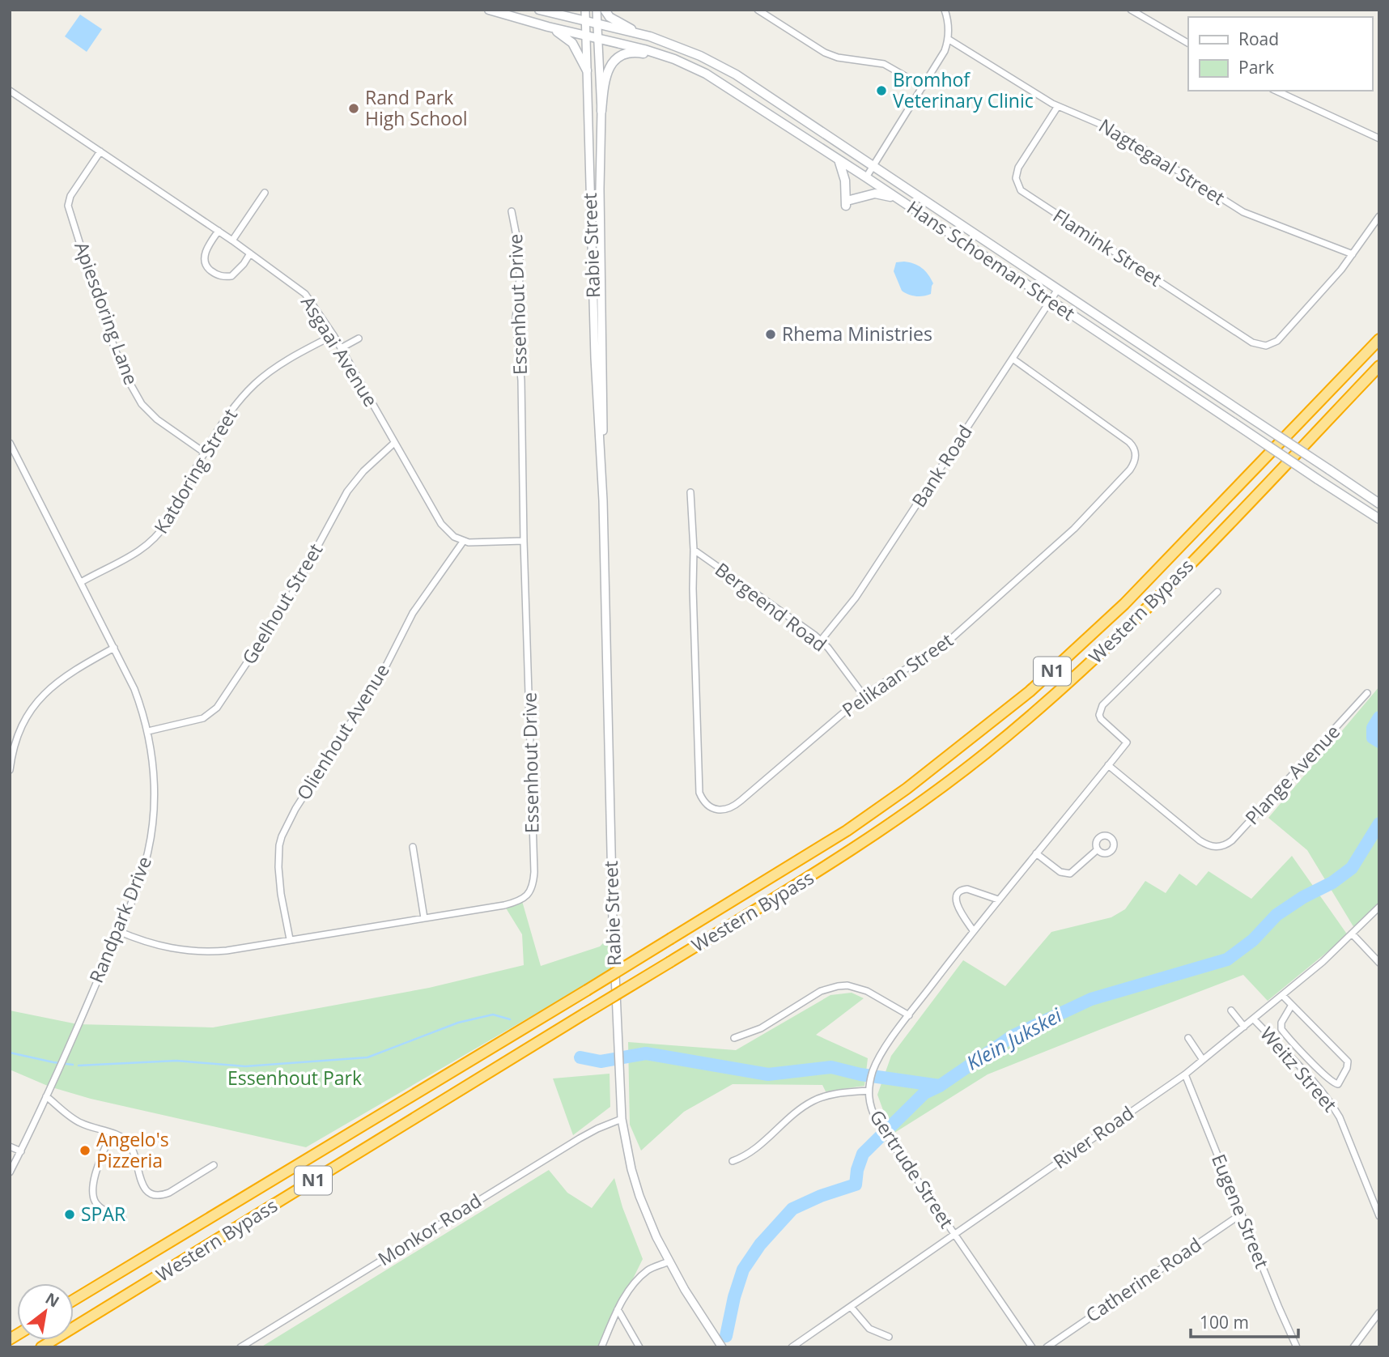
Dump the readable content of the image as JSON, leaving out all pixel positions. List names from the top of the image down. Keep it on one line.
{"streets":{"highway":["Western Bypass","N1"],"main road":["Hans Schoeman Street"],"street":["Nagtegaal Street","Rabie Street","Flamink Street","Essenhout Drive","Apiesdoring Lane","Asgaai Avenue","Bank Road","Katdoring Street","Geelhout Street","Bergeend Road","Pelikaan Street","Olienhout Avenue","Plange Avenue","Randpark Drive","Weitz Street","River Road","Gertrude Street","Eugene Street","Monkor Road","Catherine Road"]},"crossings":[["Nagtegaal Street","Flamink Street"],["Rabie Street","Hans Schoeman Street"],["Rabie Street","Monkor Road"],["Hans Schoeman Street","Bank Road"],["Essenhout Drive","Olienhout Avenue"],["Essenhout Drive","Randpark Drive"],["Apiesdoring Lane","Asgaai Avenue"],["Apiesdoring Lane","Katdoring Street"],["Asgaai Avenue","Katdoring Street"],["Asgaai Avenue","Geelhout Street"],["Asgaai Avenue","Olienhout Avenue"],["Bank Road","Bergeend Road"],["Bank Road","Pelikaan Street"],["Katdoring Street","Randpark Drive"],["Geelhout Street","Randpark Drive"],["Bergeend Road","Pelikaan Street"],["Plange Avenue","Gertrude Street"],["Weitz Street","River Road"],["River Road","Gertrude Street"],["River Road","Eugene Street"],["Eugene Street","Catherine Road"]],"water":["Klein Jukskei"],"parks":["Essenhout Park"],"places":["Bromhof Veterinary Clinic","Rand Park High School","Rhema Ministries","Angelo's Pizzeria","SPAR"],"legend":["Road","Park"],"scale_bar":"100 m","north":"top right"}
